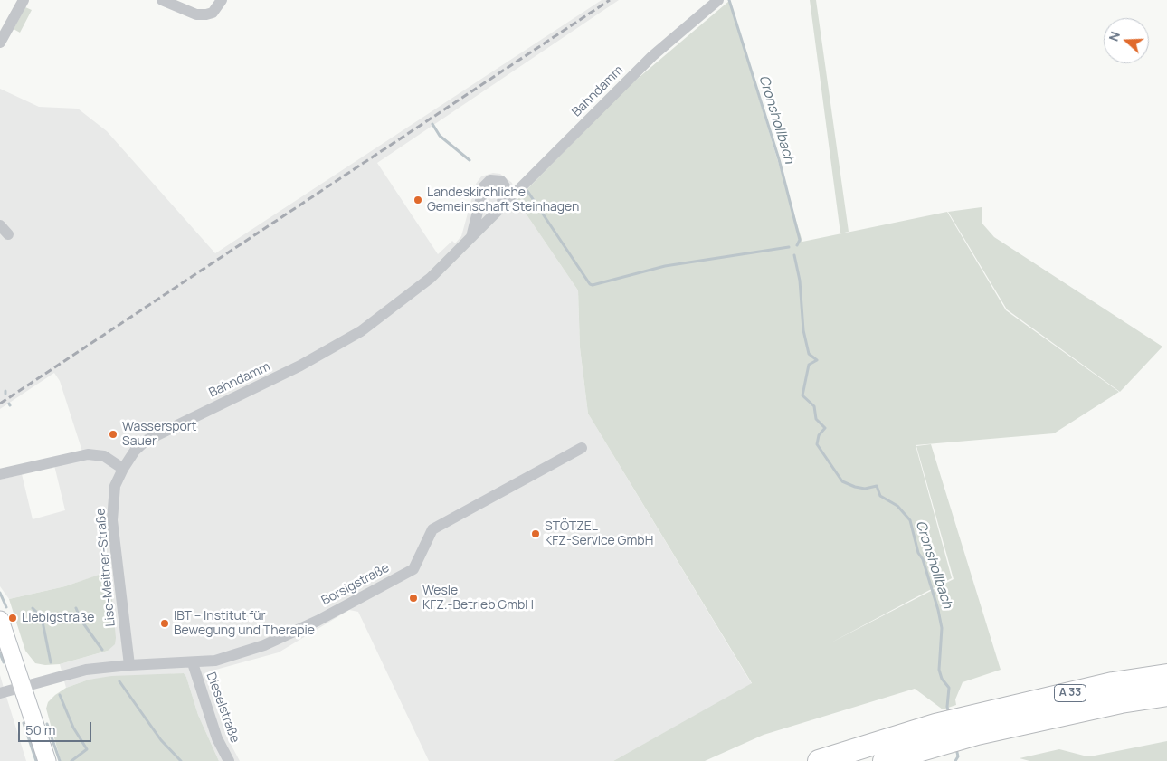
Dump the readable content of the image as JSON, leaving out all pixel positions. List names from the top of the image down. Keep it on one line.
{"streets":{"highway":["A 33"],"street":["Bahndamm","Lise-Meitner-Straße","Borsigstraße","Dieselstraße"]},"crossings":[["Bahndamm","Lise-Meitner-Straße"],["Lise-Meitner-Straße","Borsigstraße"],["Borsigstraße","Dieselstraße"]],"water":["Cronshollbach"],"places":["Landeskirchliche Gemeinschaft Steinhagen","Wassersport Sauer","STÖTZEL KFZ-Service GmbH","Wesle KFZ.-Betrieb GmbH","Liebigstraße","IBT – Institut für Bewegung und Therapie"],"scale_bar":"50 m","north":"left"}
